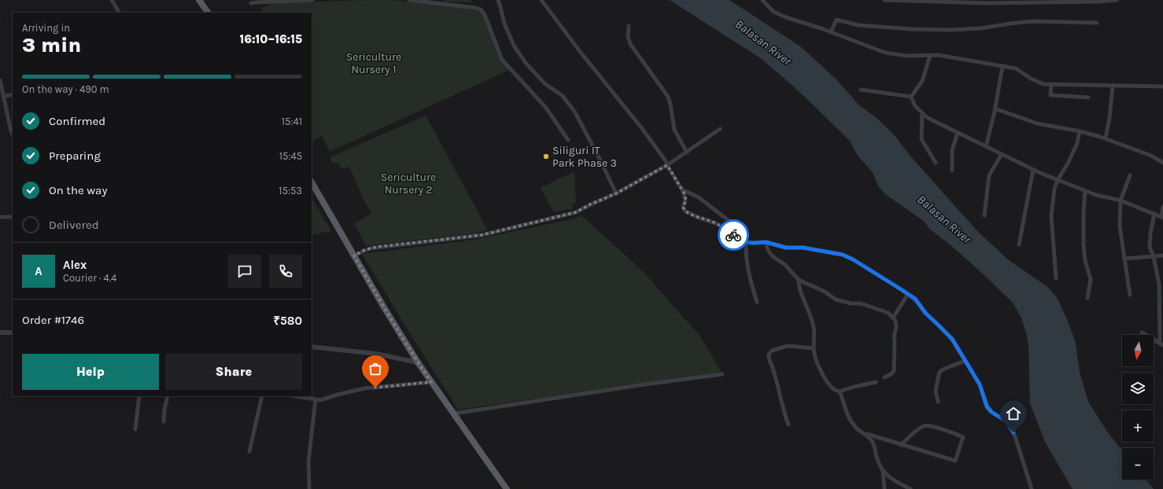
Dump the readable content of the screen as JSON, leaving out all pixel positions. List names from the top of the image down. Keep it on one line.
{"water":["Balasan River"],"parks":["Sericulture Nursery 1","Sericulture Nursery 2"],"places":["Siliguri IT Park Phase 3"],"north":"bottom","page":{"heading":["3 min","Arriving in","16:10–16:15"],"panel":["Alex","Courier · 4.4","Order #1746","₹580"],"bar":"On the way · 490 m","list":[["Confirmed","15:41"],["Preparing","15:45"],["On the way","15:53"],"Delivered"],"round":"A","map_buttons":["+","−"],"buttons":["Help","Share"]}}
